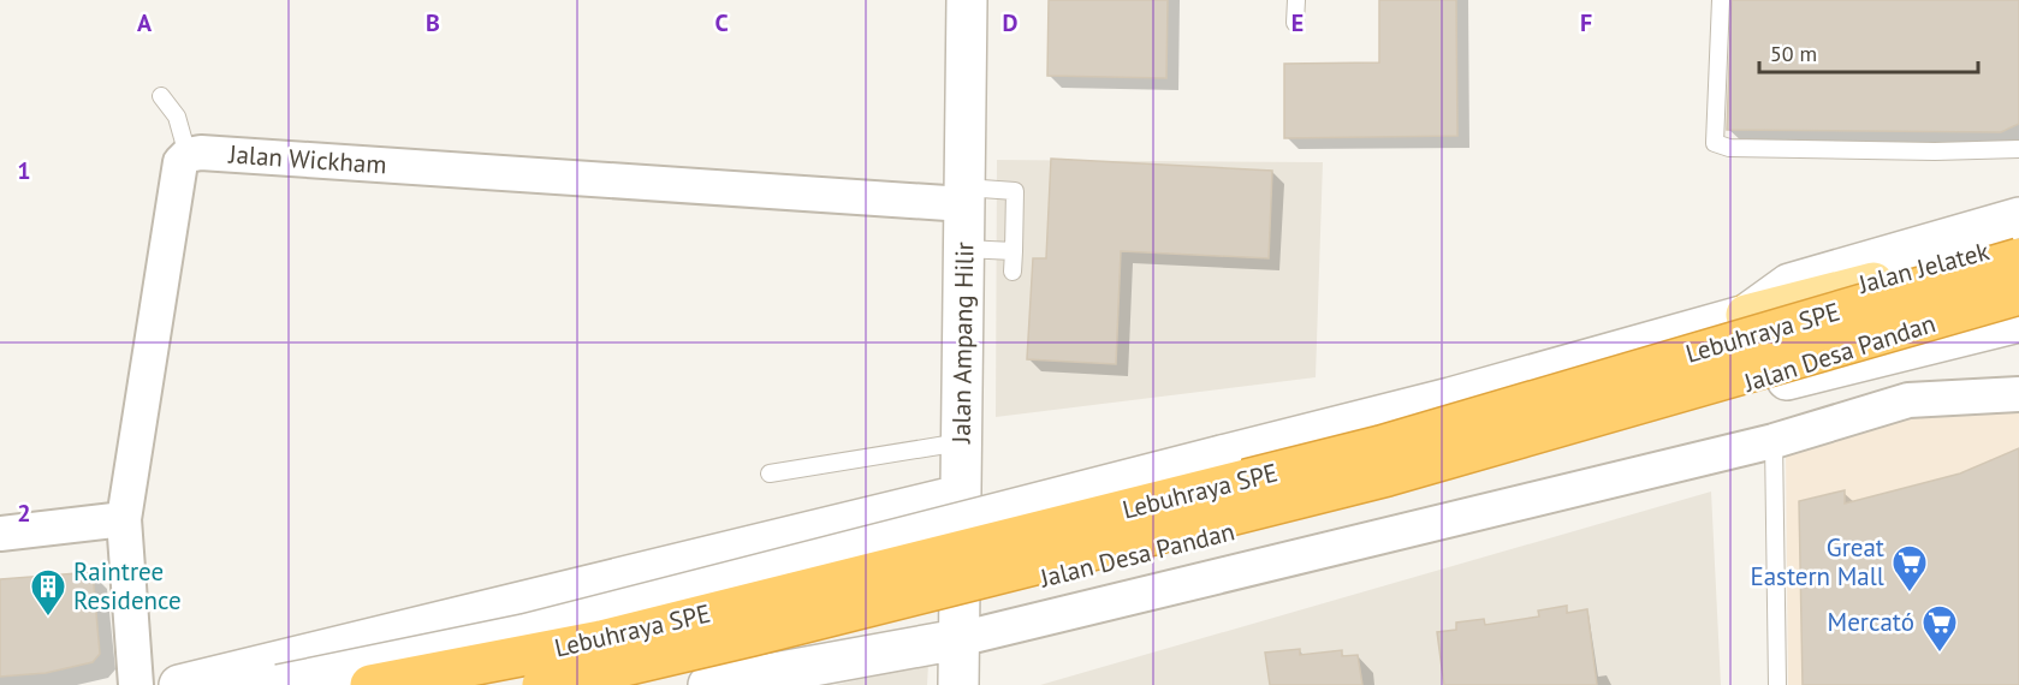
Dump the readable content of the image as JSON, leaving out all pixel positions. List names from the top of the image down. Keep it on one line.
{"streets":{"highway":["Lebuhraya SPE"],"main road":["Jalan Jelatek"],"street":["Jalan Wickham","Jalan Ampang Hilir","Jalan Desa Pandan"]},"crossings":[["Jalan Wickham","Jalan Ampang Hilir"],["Lebuhraya SPE","Jalan Desa Pandan"]],"places":{"supermarket":["Great Eastern Mall","Mercató"],"building":["Raintree Residence"]},"scale_bar":"50 m","grid":{"columns":["A","B","C","D","E","F"],"rows":["1","2"]}}
